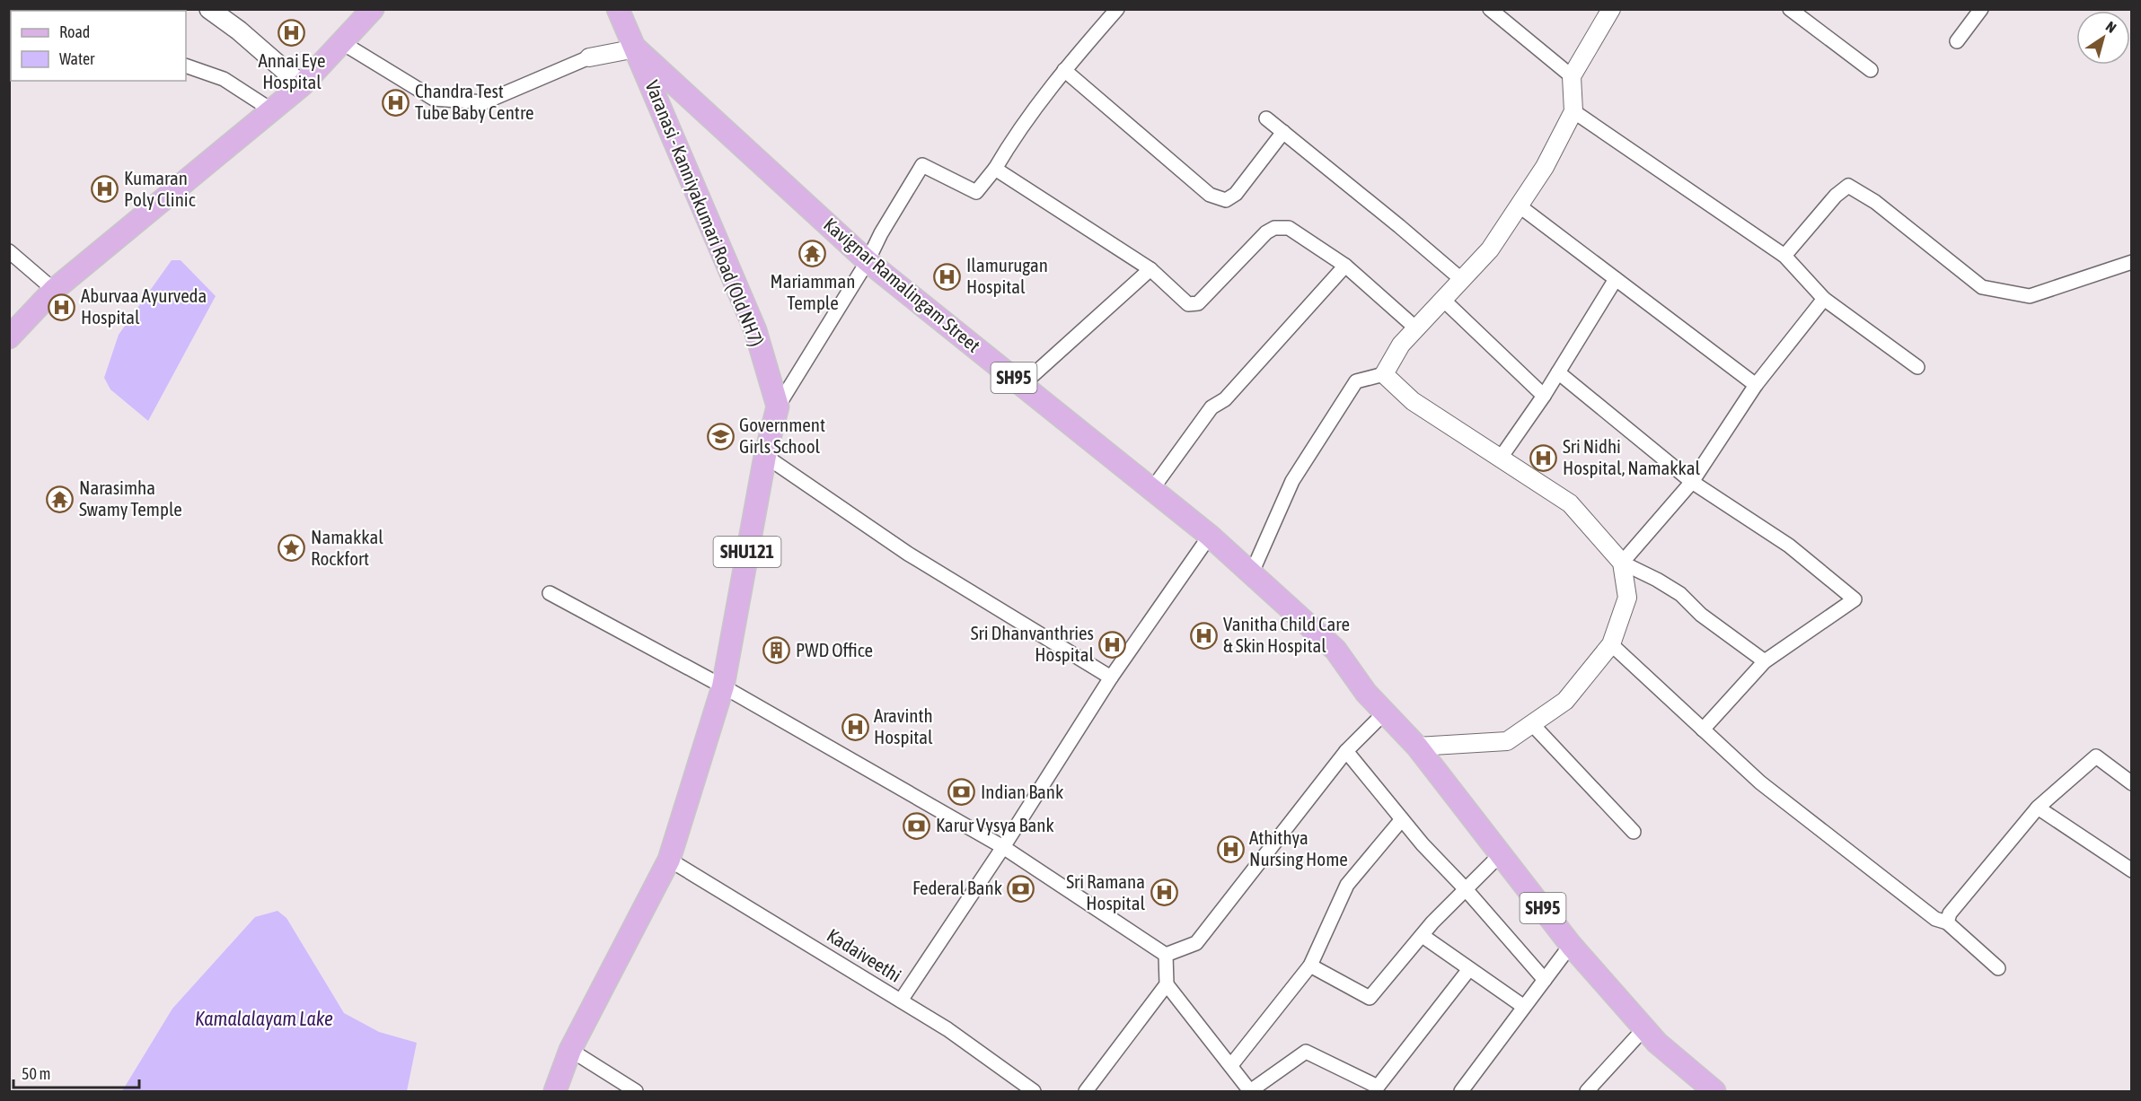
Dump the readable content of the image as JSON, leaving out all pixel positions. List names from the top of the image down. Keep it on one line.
{"streets":{"main road":["Varanasi - Kanniyakumari Road (Old NH7)","Kavignar Ramalingam Street","SH95","SHU121"],"street":["Kadaiveethi"]},"crossings":[["Varanasi - Kanniyakumari Road (Old NH7)","Kavignar Ramalingam Street"],["Varanasi - Kanniyakumari Road (Old NH7)","SHU121"],["Kavignar Ramalingam Street","SH95"],["SHU121","Kadaiveethi"]],"water":["Kamalalayam Lake"],"places":{"hospital":["Annai Eye Hospital","Chandra Test Tube Baby Centre","Kumaran Poly Clinic","Ilamurugan Hospital","Aburvaa Ayurveda Hospital","Sri Nidhi Hospital, Namakkal","Vanitha Child Care & Skin Hospital","Sri Dhanvanthries Hospital","Aravinth Hospital","Athithya Nursing Home","Sri Ramana Hospital"],"temple":["Mariamman Temple","Narasimha Swamy Temple"],"school or university":["Government Girls School"],"place":["Namakkal Rockfort"],"building":["PWD Office"],"bank":["Indian Bank","Karur Vysya Bank","Federal Bank"]},"legend":["Road","Water"],"scale_bar":"50 m","north":"top right"}
